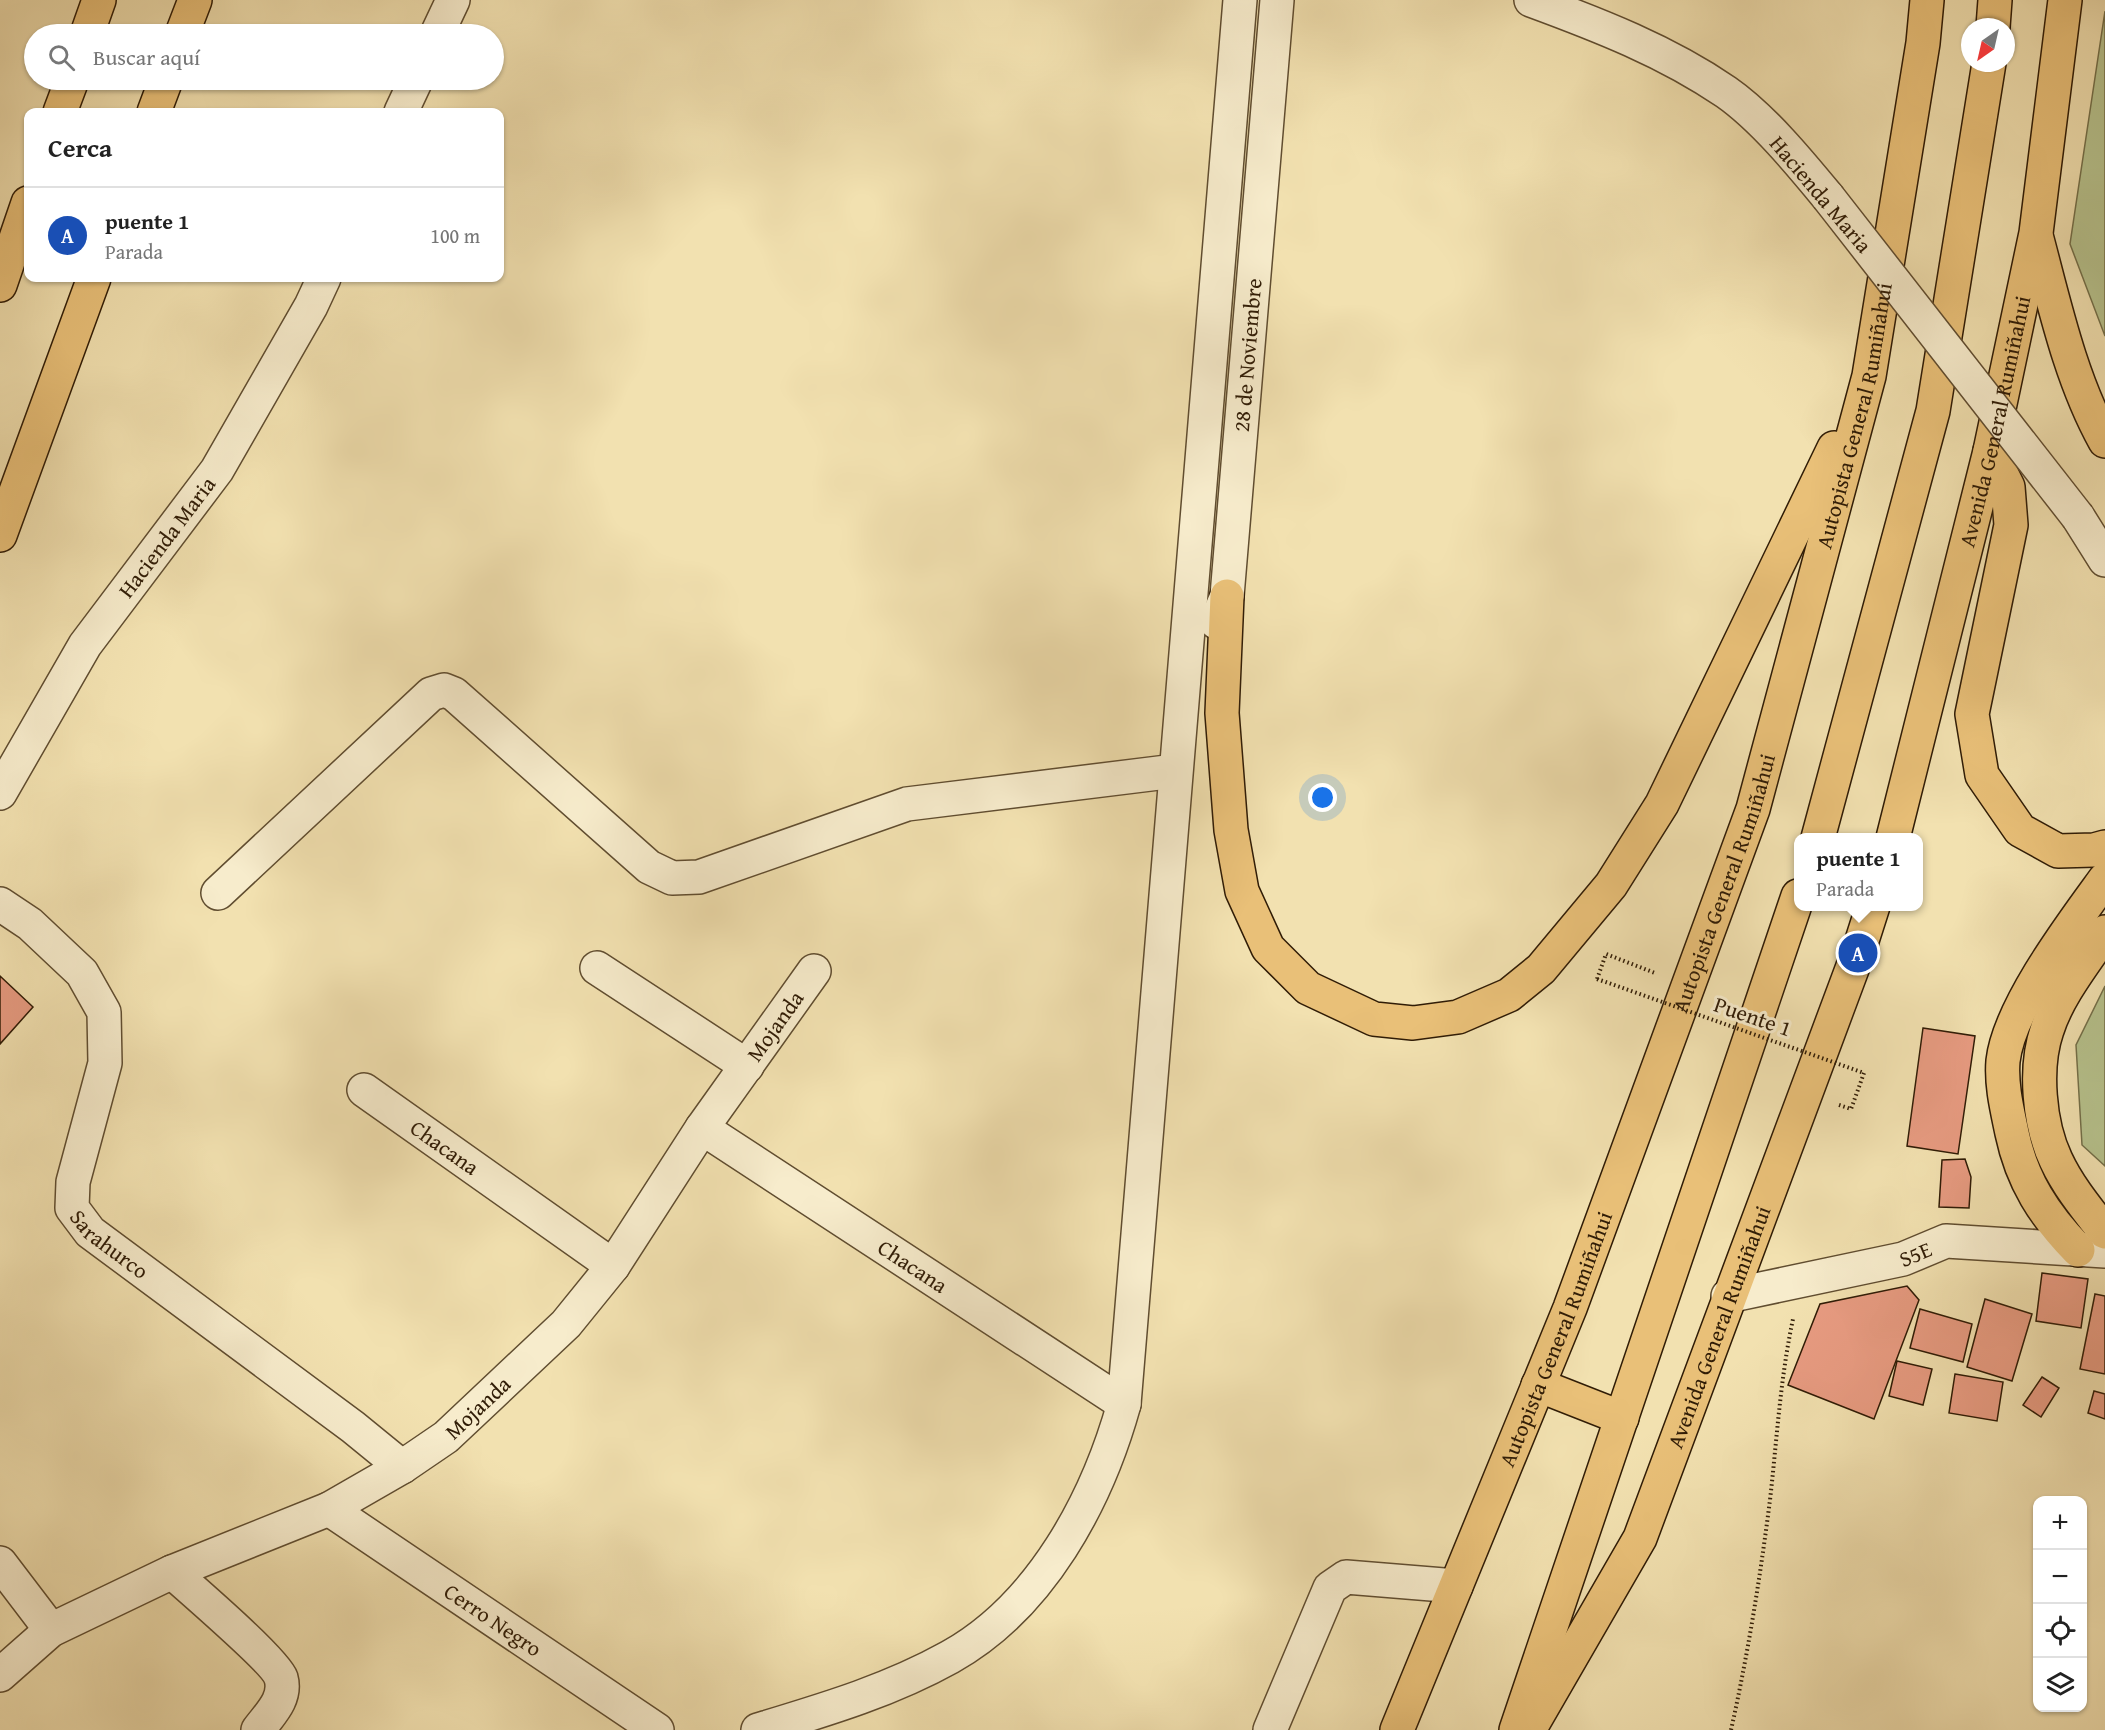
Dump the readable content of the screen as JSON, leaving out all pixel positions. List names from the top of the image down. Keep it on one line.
{"streets":{"main road":["Autopista General Rumiñahui","Avenida General Rumiñahui"],"street":["Hacienda Maria","28 de Noviembre","Mojanda","Chacana","Sarahurco","S5E","Cerro Negro"],"path":["Puente 1"]},"crossings":[["Autopista General Rumiñahui","Puente 1"],["Avenida General Rumiñahui","S5E"],["Mojanda","Chacana"],["Mojanda","Sarahurco"],["Mojanda","Cerro Negro"]],"north":"bottom left","page":{"search":"Buscar aquí","heading":"Cerca","list":[{"mark":"A","name":"puente 1","note":"Parada","value":"100 m"}],"popup":["puente 1","Parada"],"pins":"A","map_buttons":["+","−"]}}
